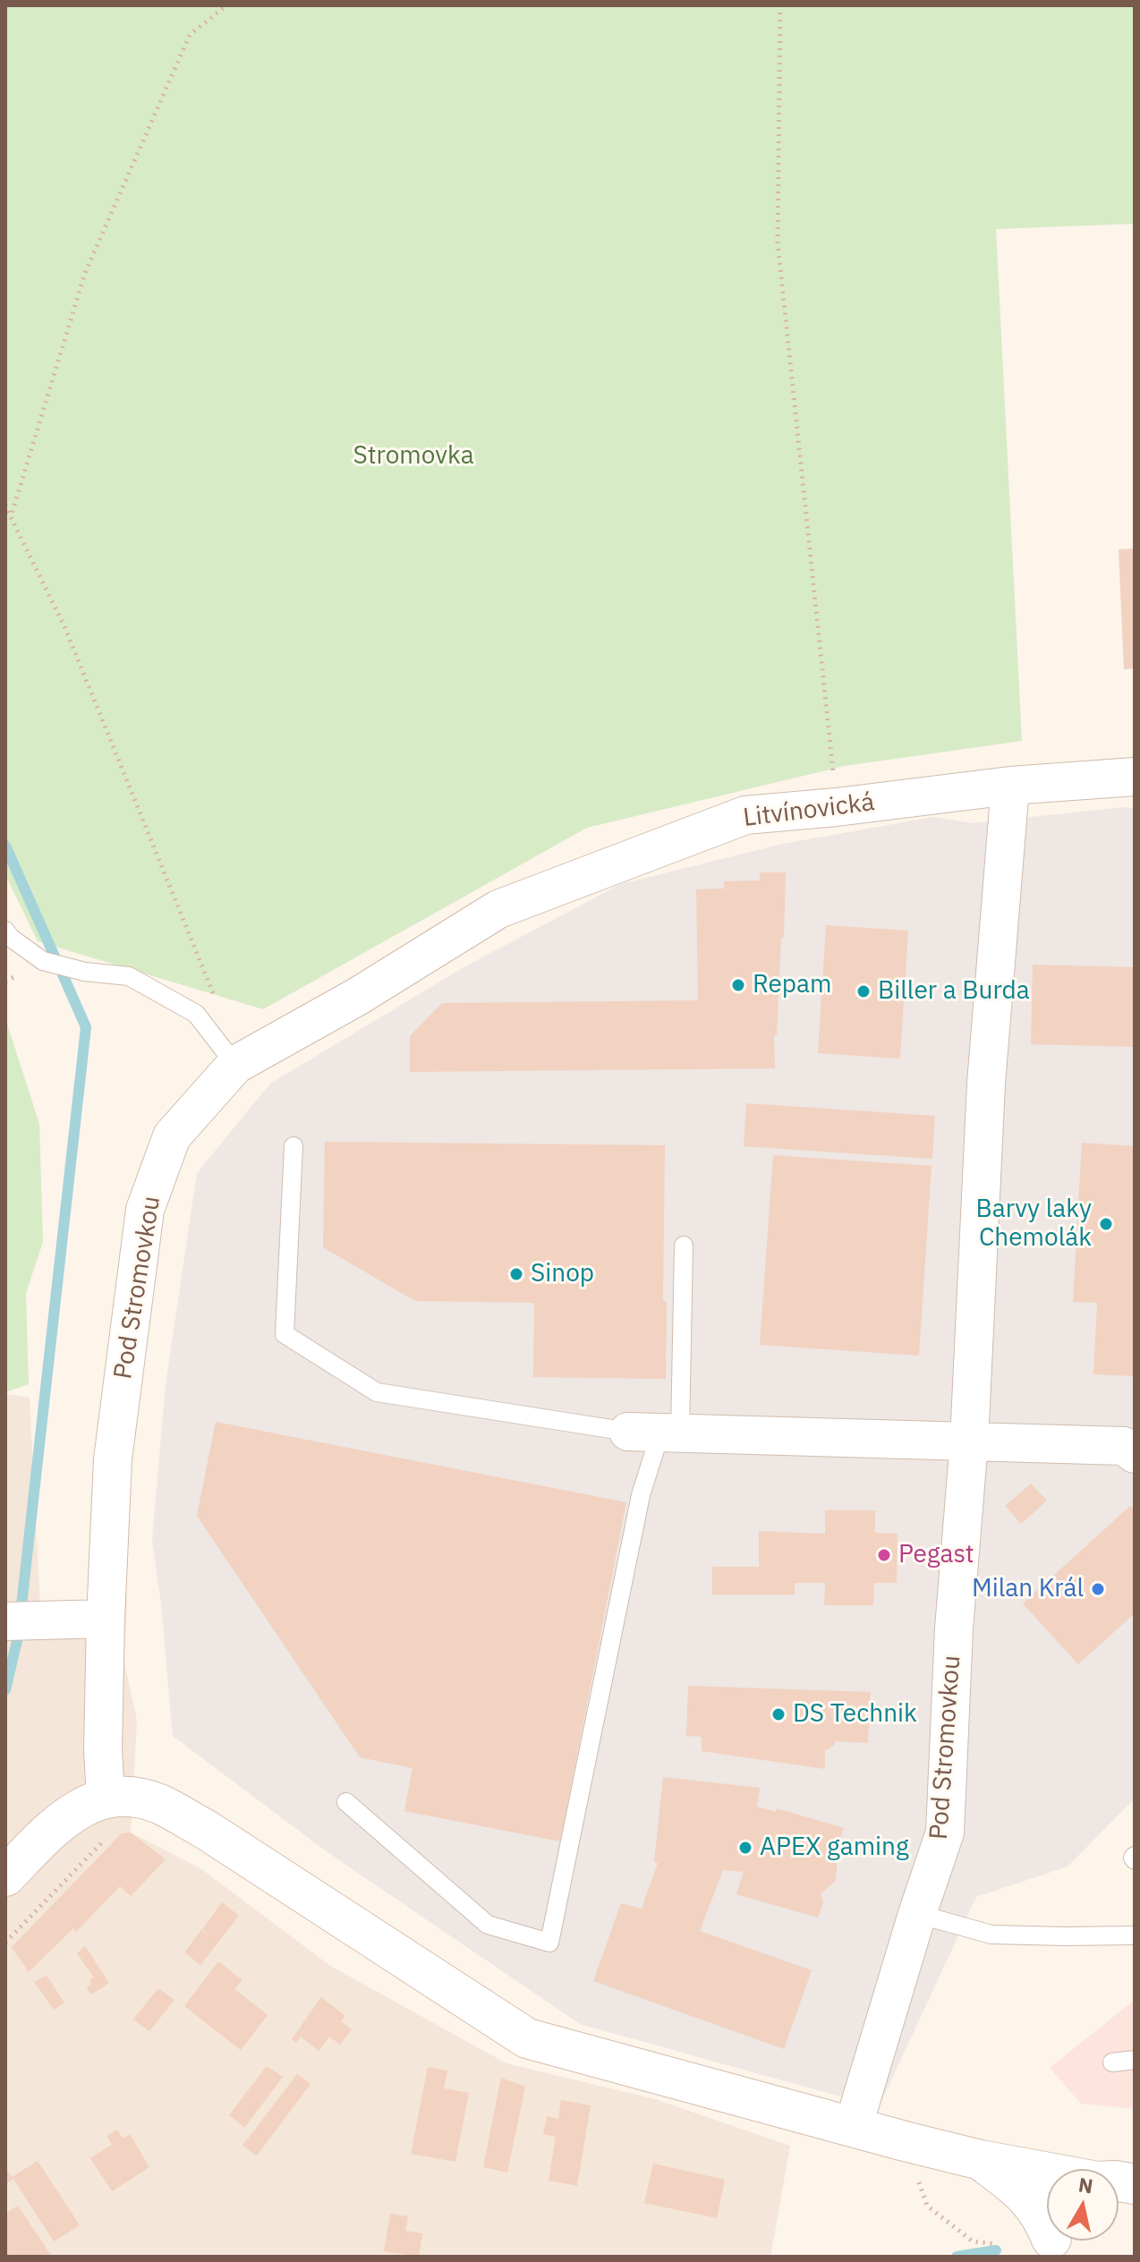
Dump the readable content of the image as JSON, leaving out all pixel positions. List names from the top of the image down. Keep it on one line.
{"streets":{"street":["Litvínovická","Pod Stromovkou"]},"crossings":[["Litvínovická","Pod Stromovkou"]],"parks":["Stromovka"],"places":["Repam","Biller a Burda","Barvy laky Chemolák","Sinop","Pegast","Milan Král","DS Technik","APEX gaming"],"north":"top"}
